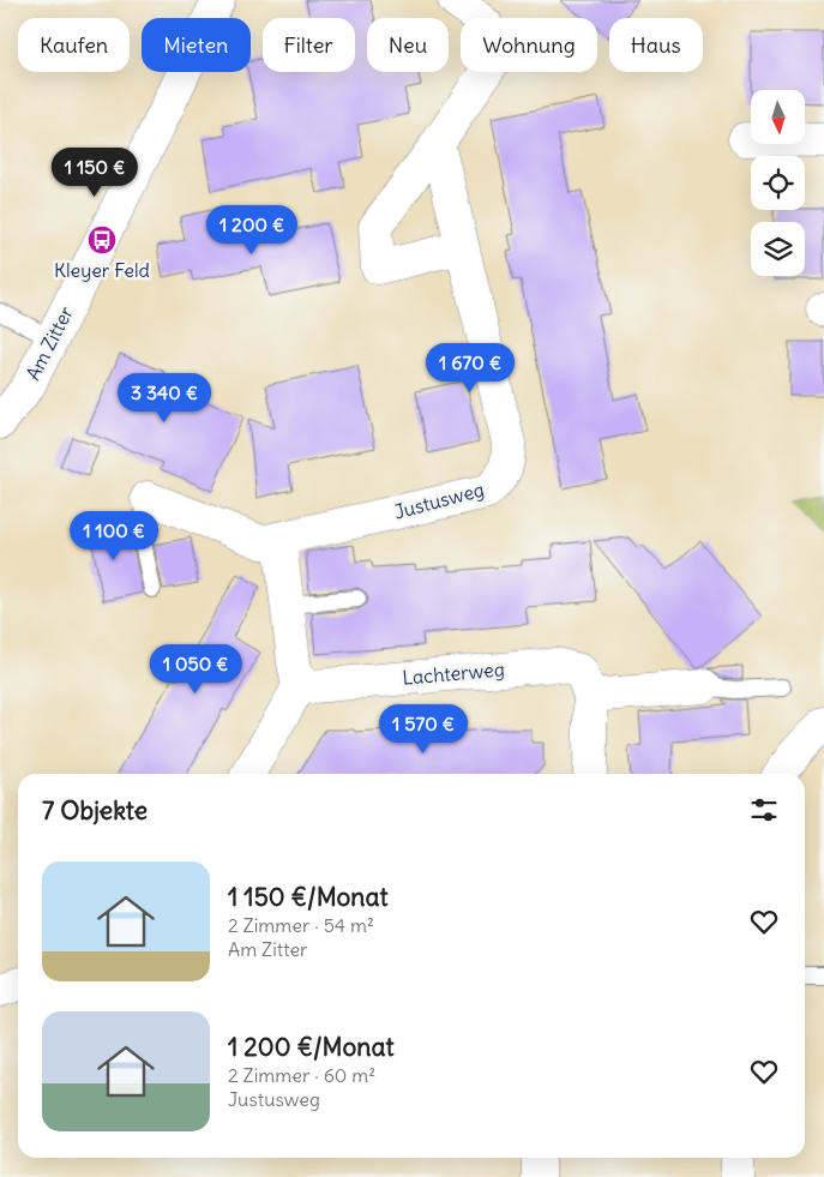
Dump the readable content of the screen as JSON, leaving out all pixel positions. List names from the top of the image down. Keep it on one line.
{"streets":{"street":["Am Zitter","Justusweg","Lachterweg"]},"places":{"bus stop":["Kleyer Feld"]},"north":"bottom","page":{"chip":["Kaufen","Mieten","Filter","Neu","Wohnung","Haus"],"price":["1 150 €","1 200 €","1 670 €","3 340 €","1 100 €","1 050 €","1 570 €"],"heading":"7 Objekte","list":[{"name":"1 150 €/Monat","note":"2 Zimmer · 54 m² · Am Zitter"},{"name":"1 200 €/Monat","note":"2 Zimmer · 60 m² · Justusweg"}]}}
